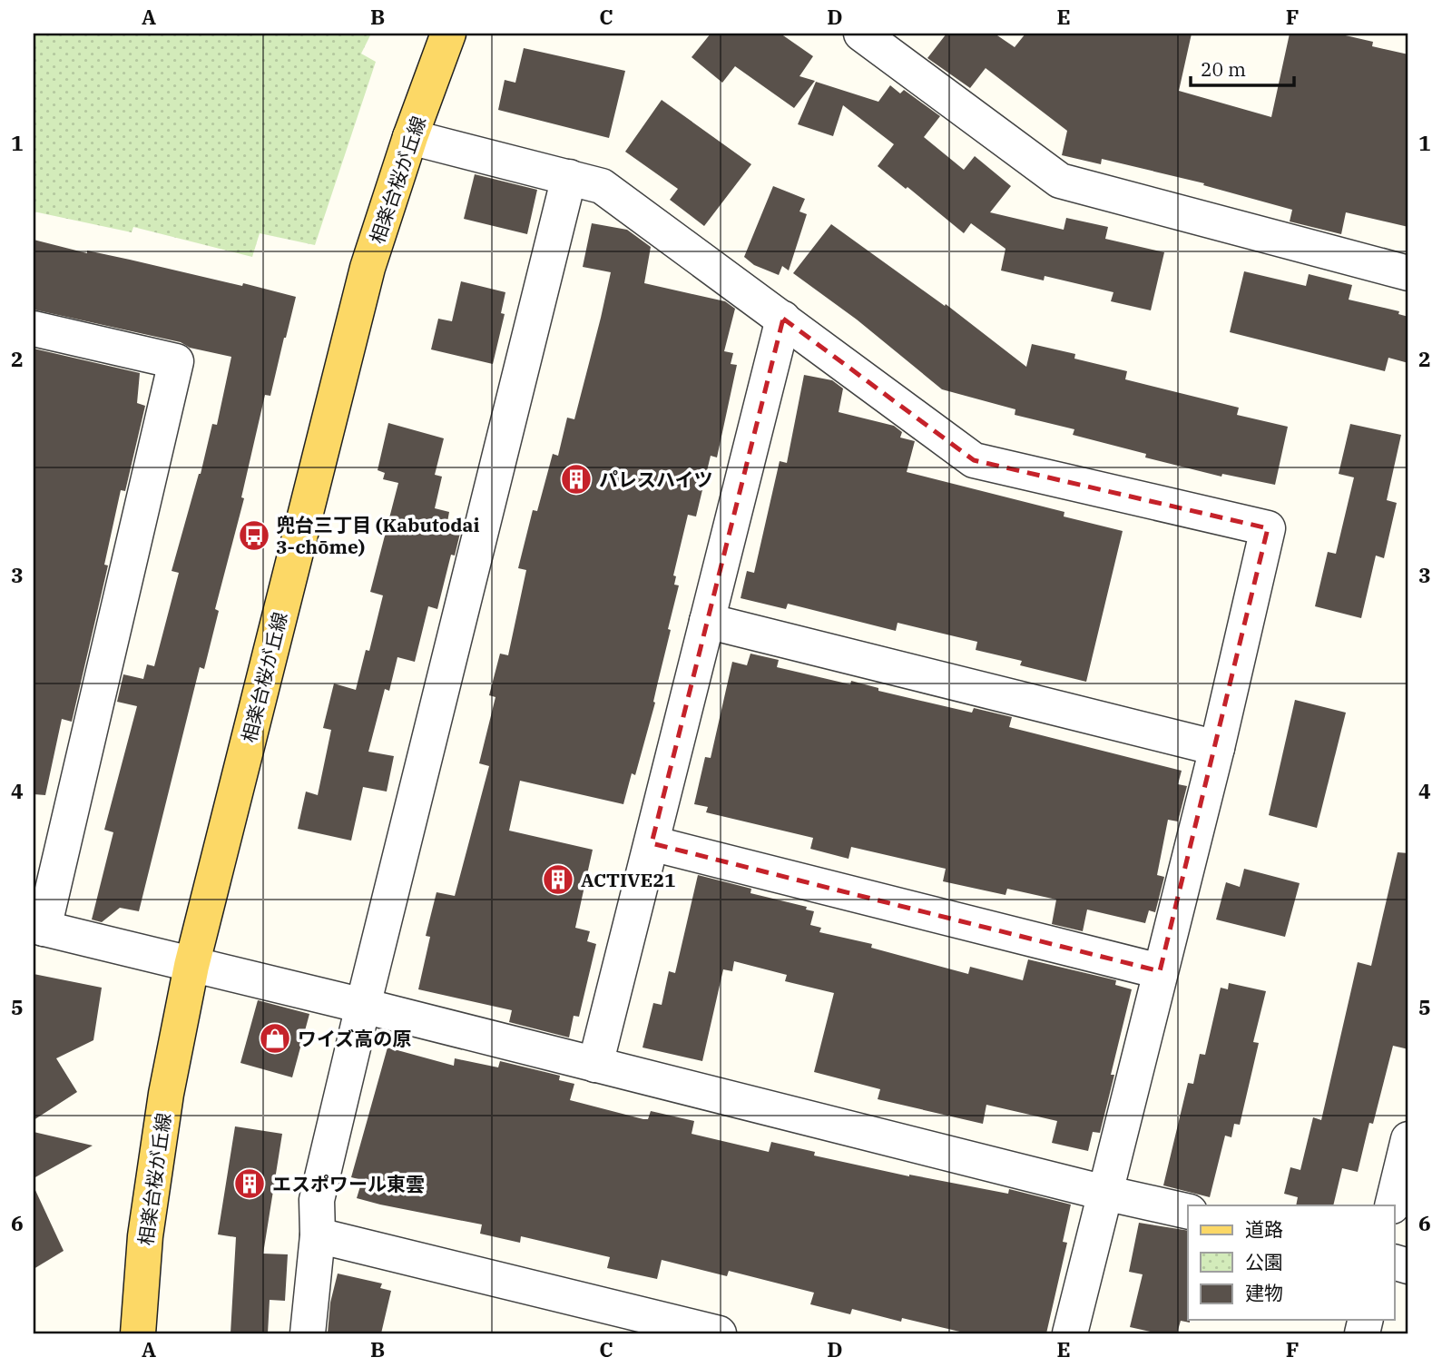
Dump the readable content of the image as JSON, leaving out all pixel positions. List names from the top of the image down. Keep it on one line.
{"streets":{"main road":["相楽台桜が丘線"]},"places":{"building":["パレスハイツ","ACTIVE21","エスポワール東雲"],"bus stop":["兜台三丁目 (Kabutodai 3-chōme)"],"shop":["ワイズ高の原"]},"legend":["道路","公園","建物"],"scale_bar":"20 m","grid":{"columns":["A","B","C","D","E","F"],"rows":["1","2","3","4","5","6"]}}
